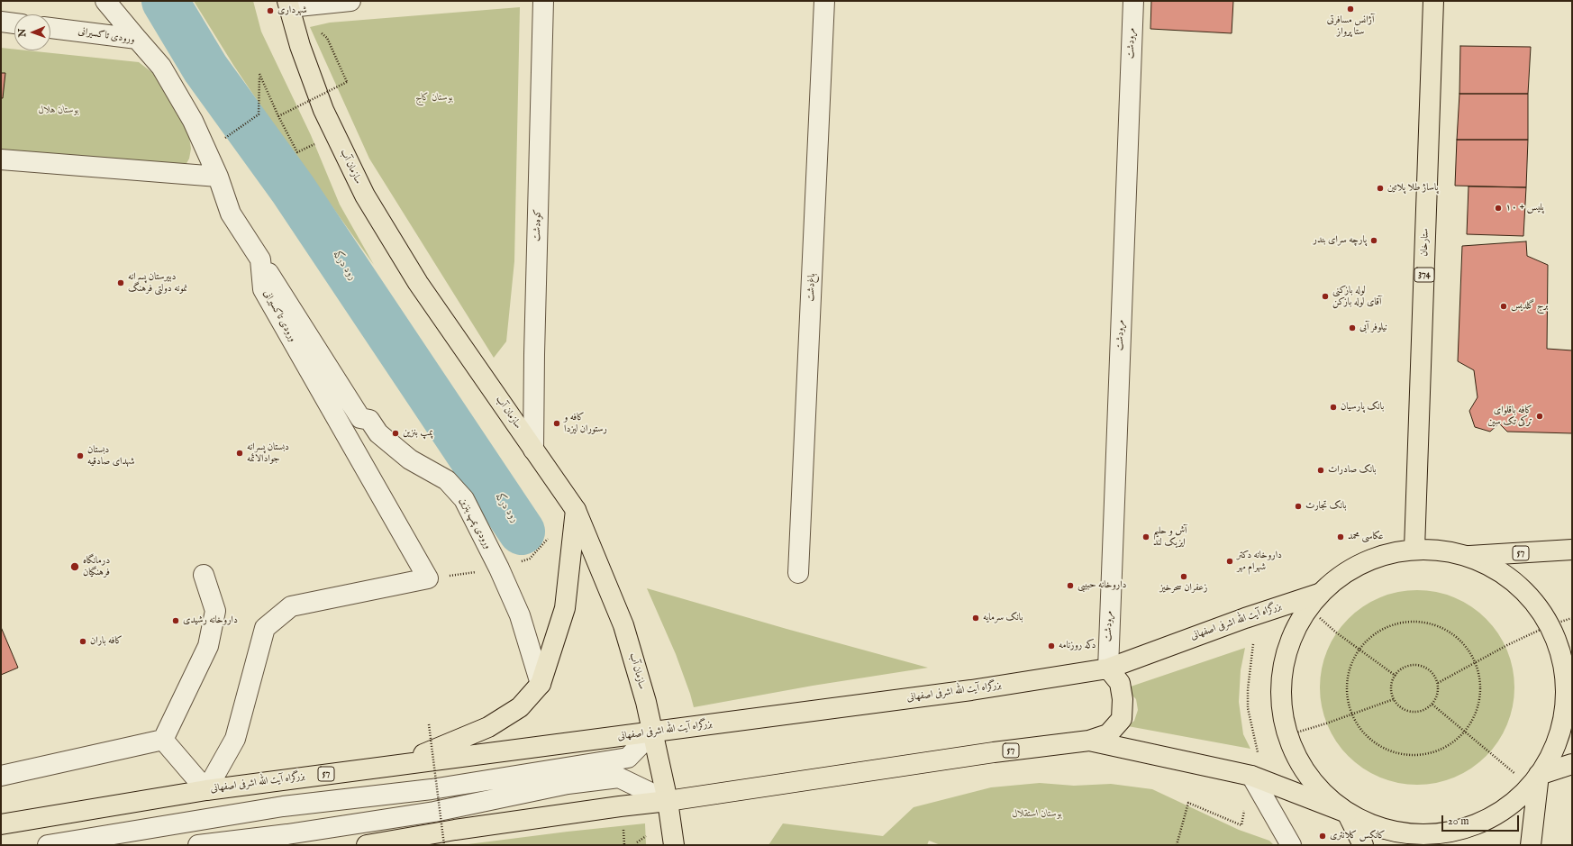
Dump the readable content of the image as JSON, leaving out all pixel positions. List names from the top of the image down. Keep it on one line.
{"streets":{"main road":["سازمان آب","ستارخان","374","57","بزرگراه آیت الله اشرفی اصفهانی"],"street":["ورودی تاکسیرانی","مرودشت","کوه‌دشت","باغ‌دشت","ورودی پمپ بنزین"]},"crossings":[["ورودی تاکسیرانی","ورودی پمپ بنزین"],["ورودی تاکسیرانی","بزرگراه آیت الله اشرفی اصفهانی"],["مرودشت","بزرگراه آیت الله اشرفی اصفهانی"],["سازمان آب","کوه‌دشت"],["سازمان آب","57"],["سازمان آب","بزرگراه آیت الله اشرفی اصفهانی"]],"water":["رود درکه"],"parks":["بوستان کاج","بوستان هلال","بوستان استقلال"],"places":["آژانس مسافرتی ستا پرواز","شهرداری","پاساژ طلا پلاتین","پلیس + ۱۰","پارچه سرای بندر","دبيرستان پسرانه نمونه دولتی فرهنگ","لوله بازکنی آقای لوله بازکن","برج گلدیس","نیلوفر آبى","بانک پارسیان","کافه باقلوای ترکی تک سین","کافه و رستوران لیزدا","پمپ بنزین","دبستان پسرانه جوادالائمه","دبستان شهدای صادقیه","بانک صادرات","بانک تجارت","آش و حلیم ایزیک لند","عکاسی محمد","داروخانه دکتر شهرام مهر","درمانگاه فرهنگیان","زعفران سحرخیز","داروخانه حبیبی","بانک سرمایه","داروخانه رشیدی","کافه باران","دکه روزنامه","کانکس کلانتری"],"scale_bar":"20 m","north":"left"}
